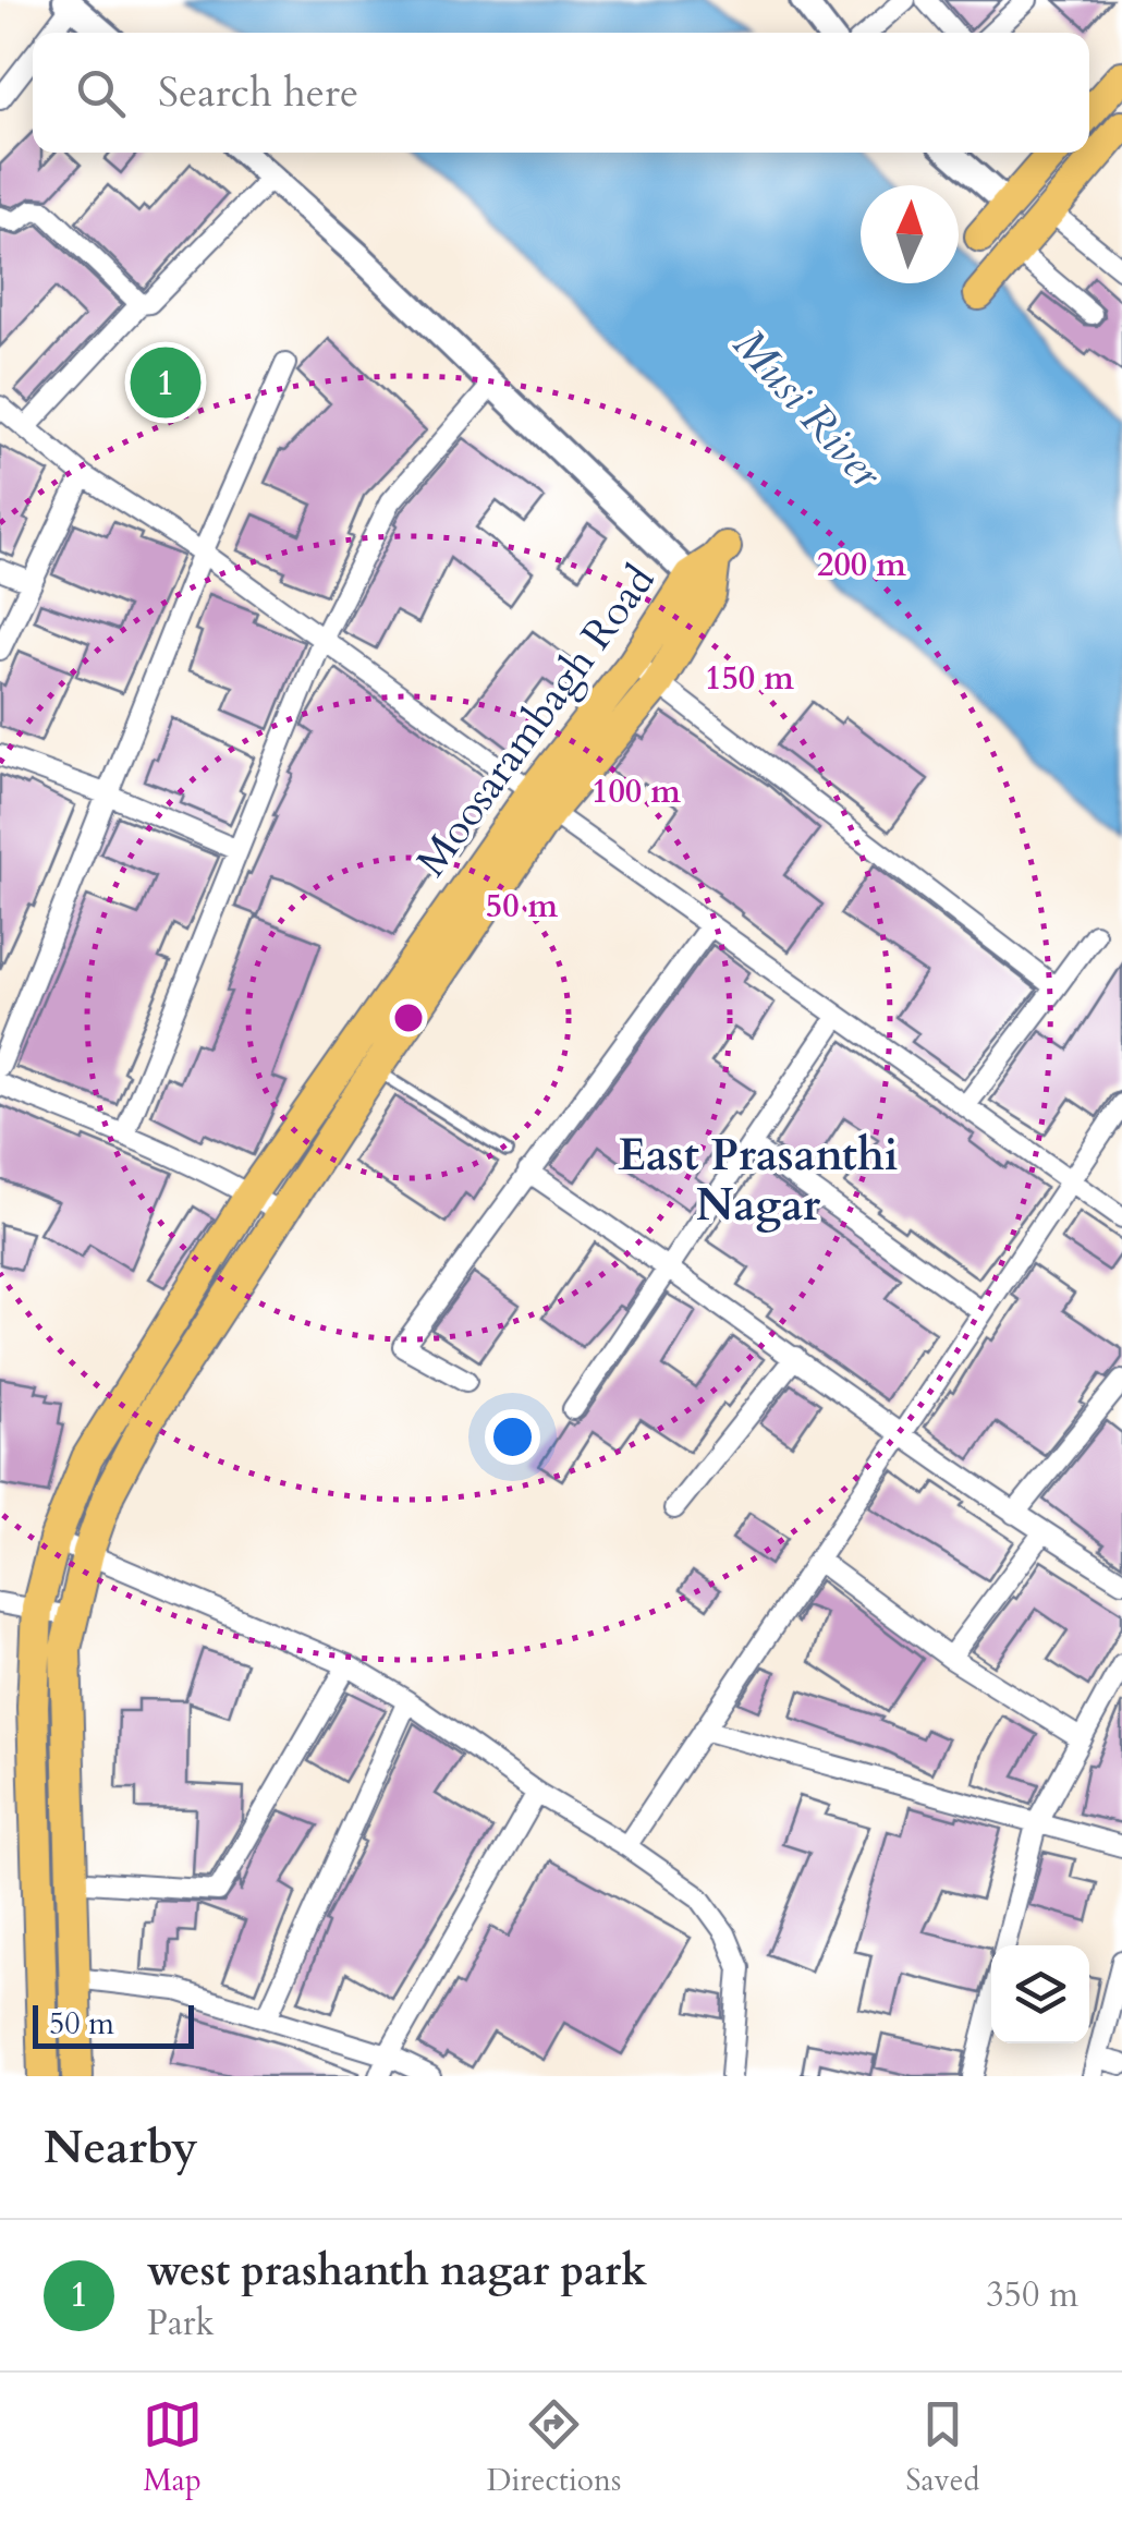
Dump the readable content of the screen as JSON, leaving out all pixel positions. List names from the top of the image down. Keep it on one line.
{"streets":{"main road":["Moosarambagh Road"]},"districts":["East Prasanthi Nagar"],"water":["Musi River"],"scale_bar":"50 m","north":"top","page":{"search":"Search here","pins":"1","scale":"50 m","heading":"Nearby","list":[{"mark":"1","name":"west prashanth nagar park","note":"Park","value":"350 m"}],"nav":["Map","Directions","Saved"]},"rings":["200 m","150 m","100 m","50 m"]}
